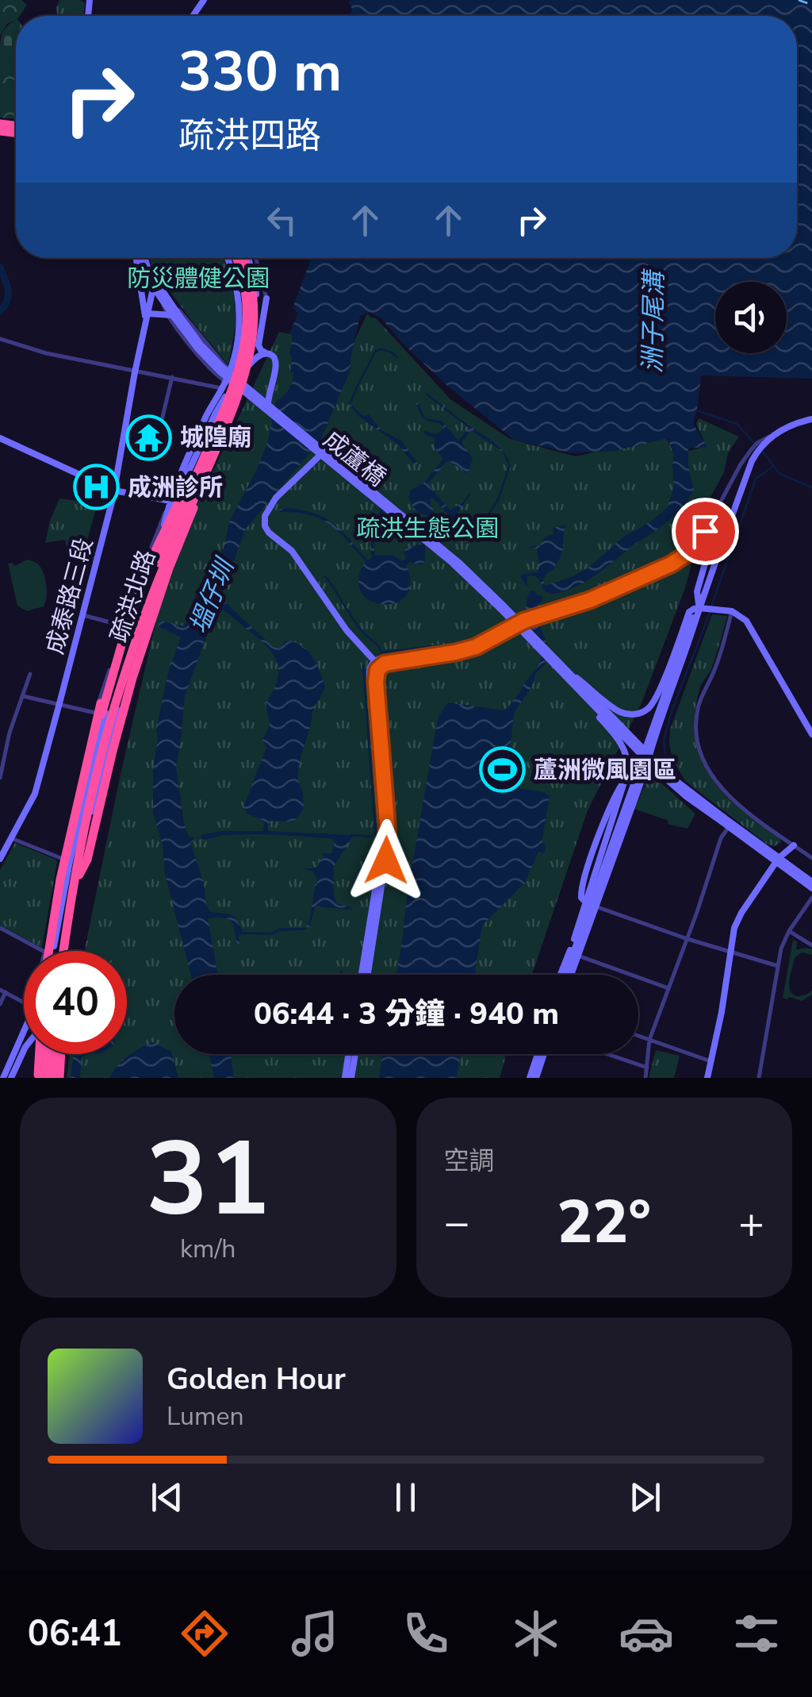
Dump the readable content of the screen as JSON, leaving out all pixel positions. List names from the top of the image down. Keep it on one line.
{"streets":{"street":["成蘆橋","成泰路三段","疏洪北路"]},"water":["洲子尾溝","塭仔圳"],"parks":["防災體健公園","疏洪生態公園"],"places":{"temple":["城隍廟"],"hospital":["成洲診所"],"sports":["蘆洲微風園區"]},"page":{"turn":["330 m","疏洪四路"],"limit":"40","trip":"06:44 · 3 分鐘 · 940 m","tile":[["31","km/h"],"空調"],"heat":["−","22°","+"],"song":["Golden Hour","Lumen"],"tabs":"06:41"}}
